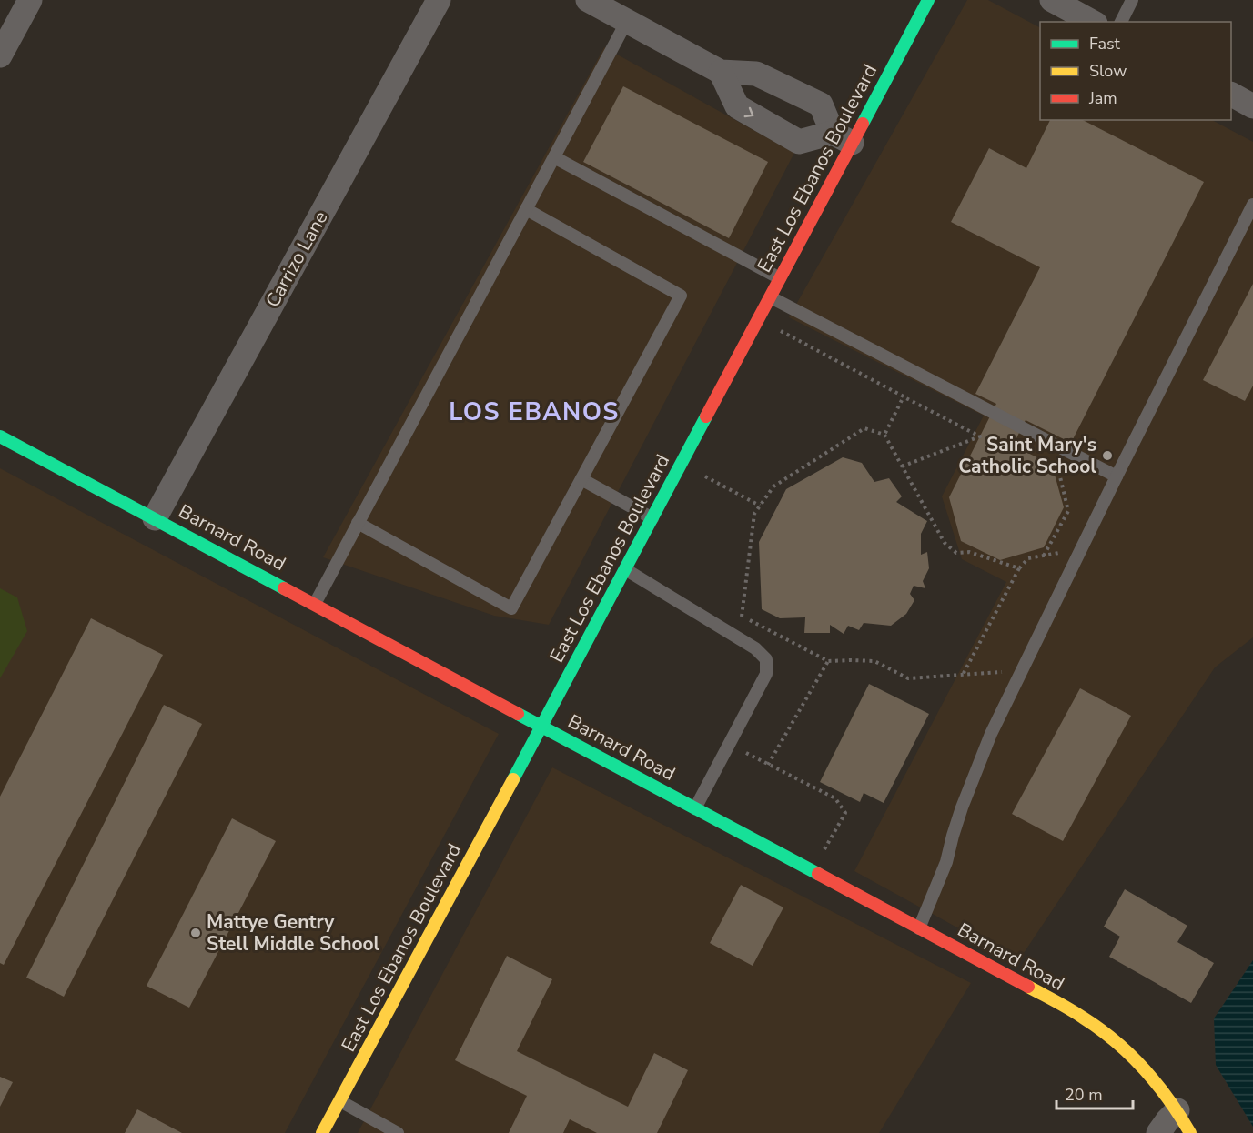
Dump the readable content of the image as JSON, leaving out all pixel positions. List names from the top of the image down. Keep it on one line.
{"streets":{"street":["East Los Ebanos Boulevard","Carrizo Lane","Barnard Road"]},"crossings":[["East Los Ebanos Boulevard","Barnard Road"],["Carrizo Lane","Barnard Road"]],"districts":["LOS EBANOS"],"places":["Saint Mary's Catholic School","Mattye Gentry Stell Middle School"],"legend":["Fast","Slow","Jam"],"scale_bar":"20 m"}
